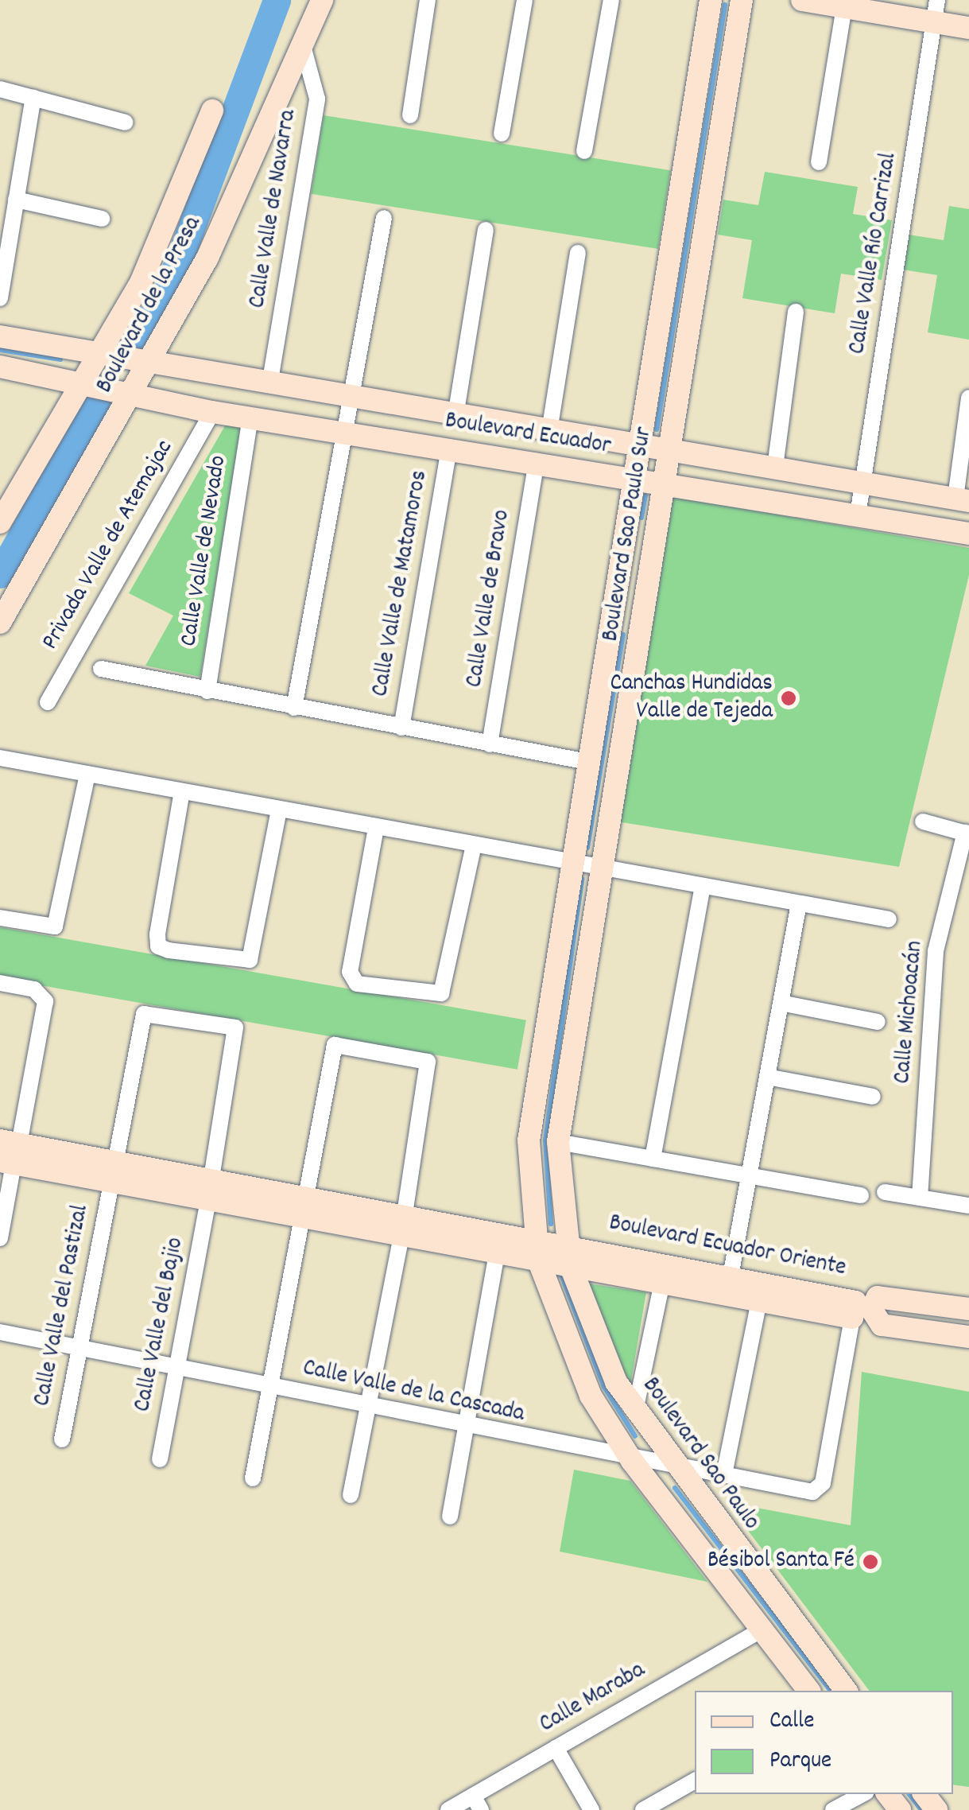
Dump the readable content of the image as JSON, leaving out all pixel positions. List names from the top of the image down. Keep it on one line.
{"streets":{"street":["Calle Valle de Navarra","Calle Valle Río Carrizal","Boulevard de la Presa","Boulevard Ecuador","Boulevard Sao Paulo Sur","Privada Valle de Atemajac","Calle Valle de Nevado","Calle Valle de Matamoros","Calle Valle de Bravo","Calle Michoacán","Boulevard Ecuador Oriente","Calle Valle del Pastizal","Calle Valle del Bajio","Calle Valle de la Cascada","Boulevard Sao Paulo","Calle Maraba"]},"crossings":[["Calle Valle de Navarra","Boulevard de la Presa"],["Calle Valle de Navarra","Boulevard Ecuador"],["Calle Valle Río Carrizal","Boulevard Ecuador"],["Boulevard de la Presa","Boulevard Ecuador"],["Boulevard Ecuador","Boulevard Sao Paulo Sur"],["Boulevard Ecuador","Privada Valle de Atemajac"],["Boulevard Ecuador","Calle Valle de Nevado"],["Boulevard Ecuador","Calle Valle de Matamoros"],["Boulevard Ecuador","Calle Valle de Bravo"],["Boulevard Sao Paulo Sur","Boulevard Ecuador Oriente"],["Boulevard Sao Paulo Sur","Boulevard Sao Paulo"],["Boulevard Ecuador Oriente","Calle Valle del Pastizal"],["Boulevard Ecuador Oriente","Calle Valle del Bajio"],["Boulevard Ecuador Oriente","Calle Valle de la Cascada"],["Boulevard Ecuador Oriente","Boulevard Sao Paulo"],["Calle Valle del Pastizal","Calle Valle del Bajio"],["Calle Valle del Pastizal","Calle Valle de la Cascada"],["Calle Valle del Bajio","Calle Valle de la Cascada"],["Calle Valle de la Cascada","Boulevard Sao Paulo"]],"places":["Canchas Hundidas Valle de Tejeda","Bésibol Santa Fé"],"legend":["Calle","Parque"]}
